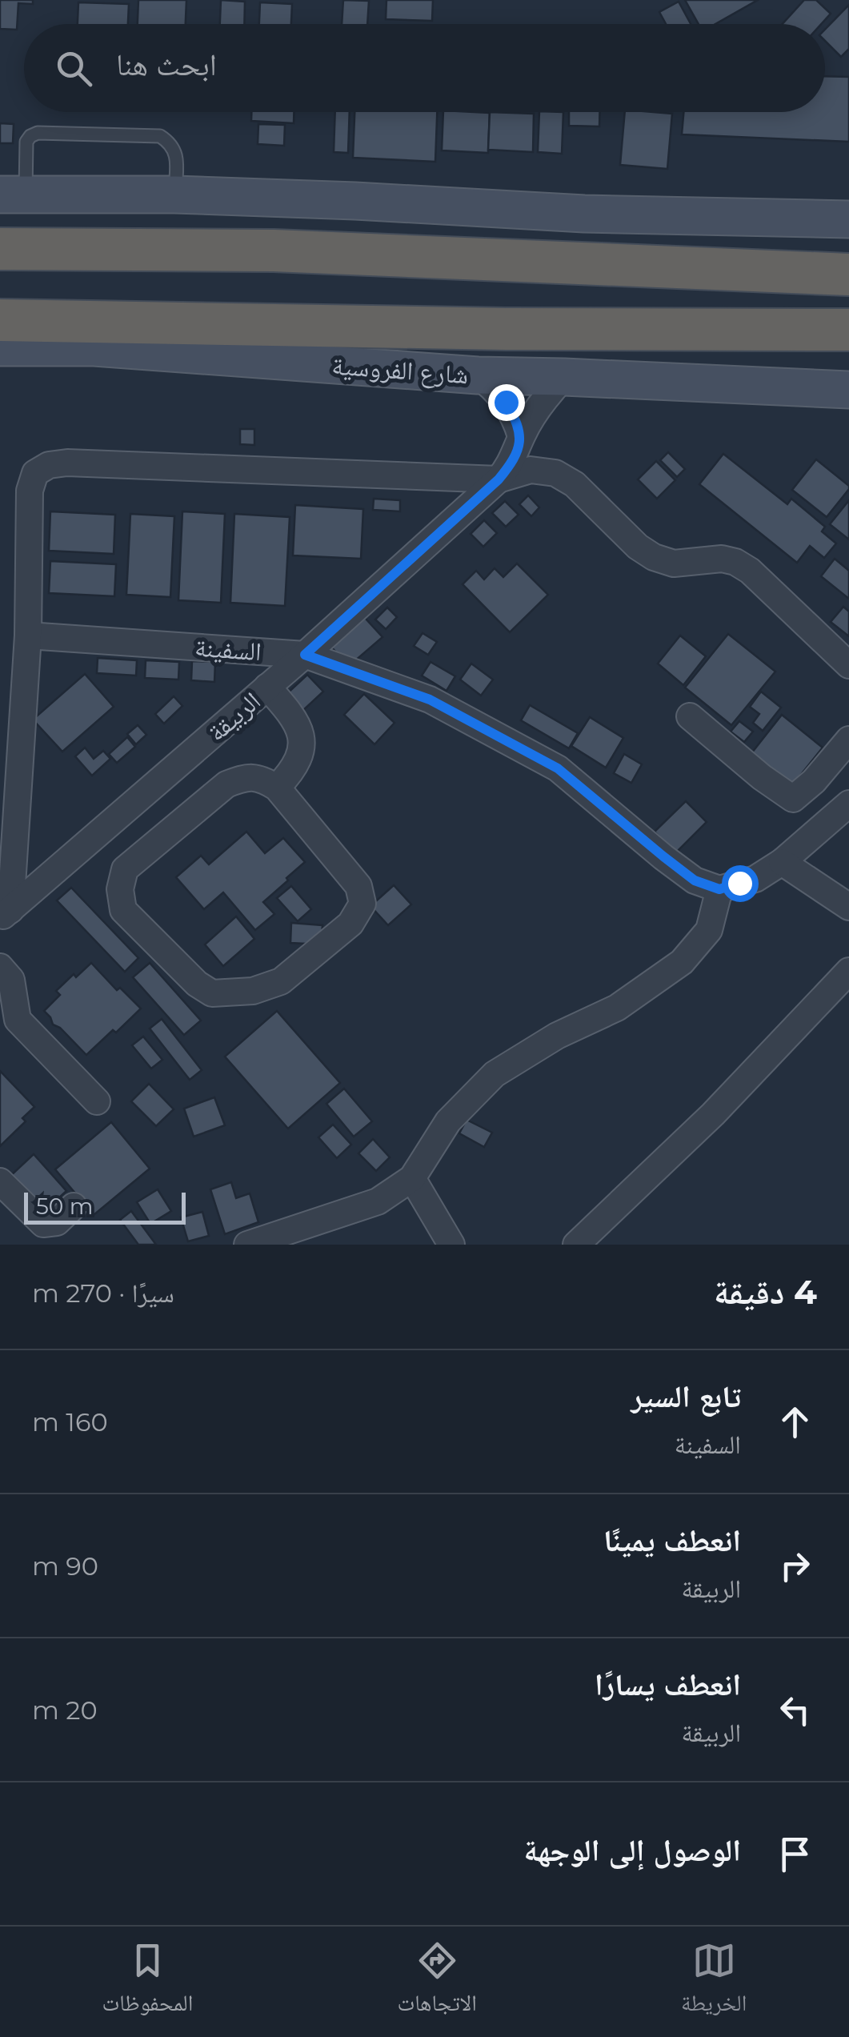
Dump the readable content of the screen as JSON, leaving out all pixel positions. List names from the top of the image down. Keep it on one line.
{"streets":{"highway":["شارع الفروسية"],"street":["السفينة","الربيقة"]},"crossings":[["شارع الفروسية","الربيقة"],["السفينة","الربيقة"]],"scale_bar":"50 m","page":{"search":"ابحث هنا","scale":"50 m","heading":["4 دقيقة","سيرًا · 270 m"],"list":[["تابع السير","السفينة","160 m"],["انعطف يمينًا","الربيقة","90 m"],["انعطف يسارًا","الربيقة","20 m"],"الوصول إلى الوجهة"],"nav":["الخريطة","الاتجاهات","المحفوظات"]}}
